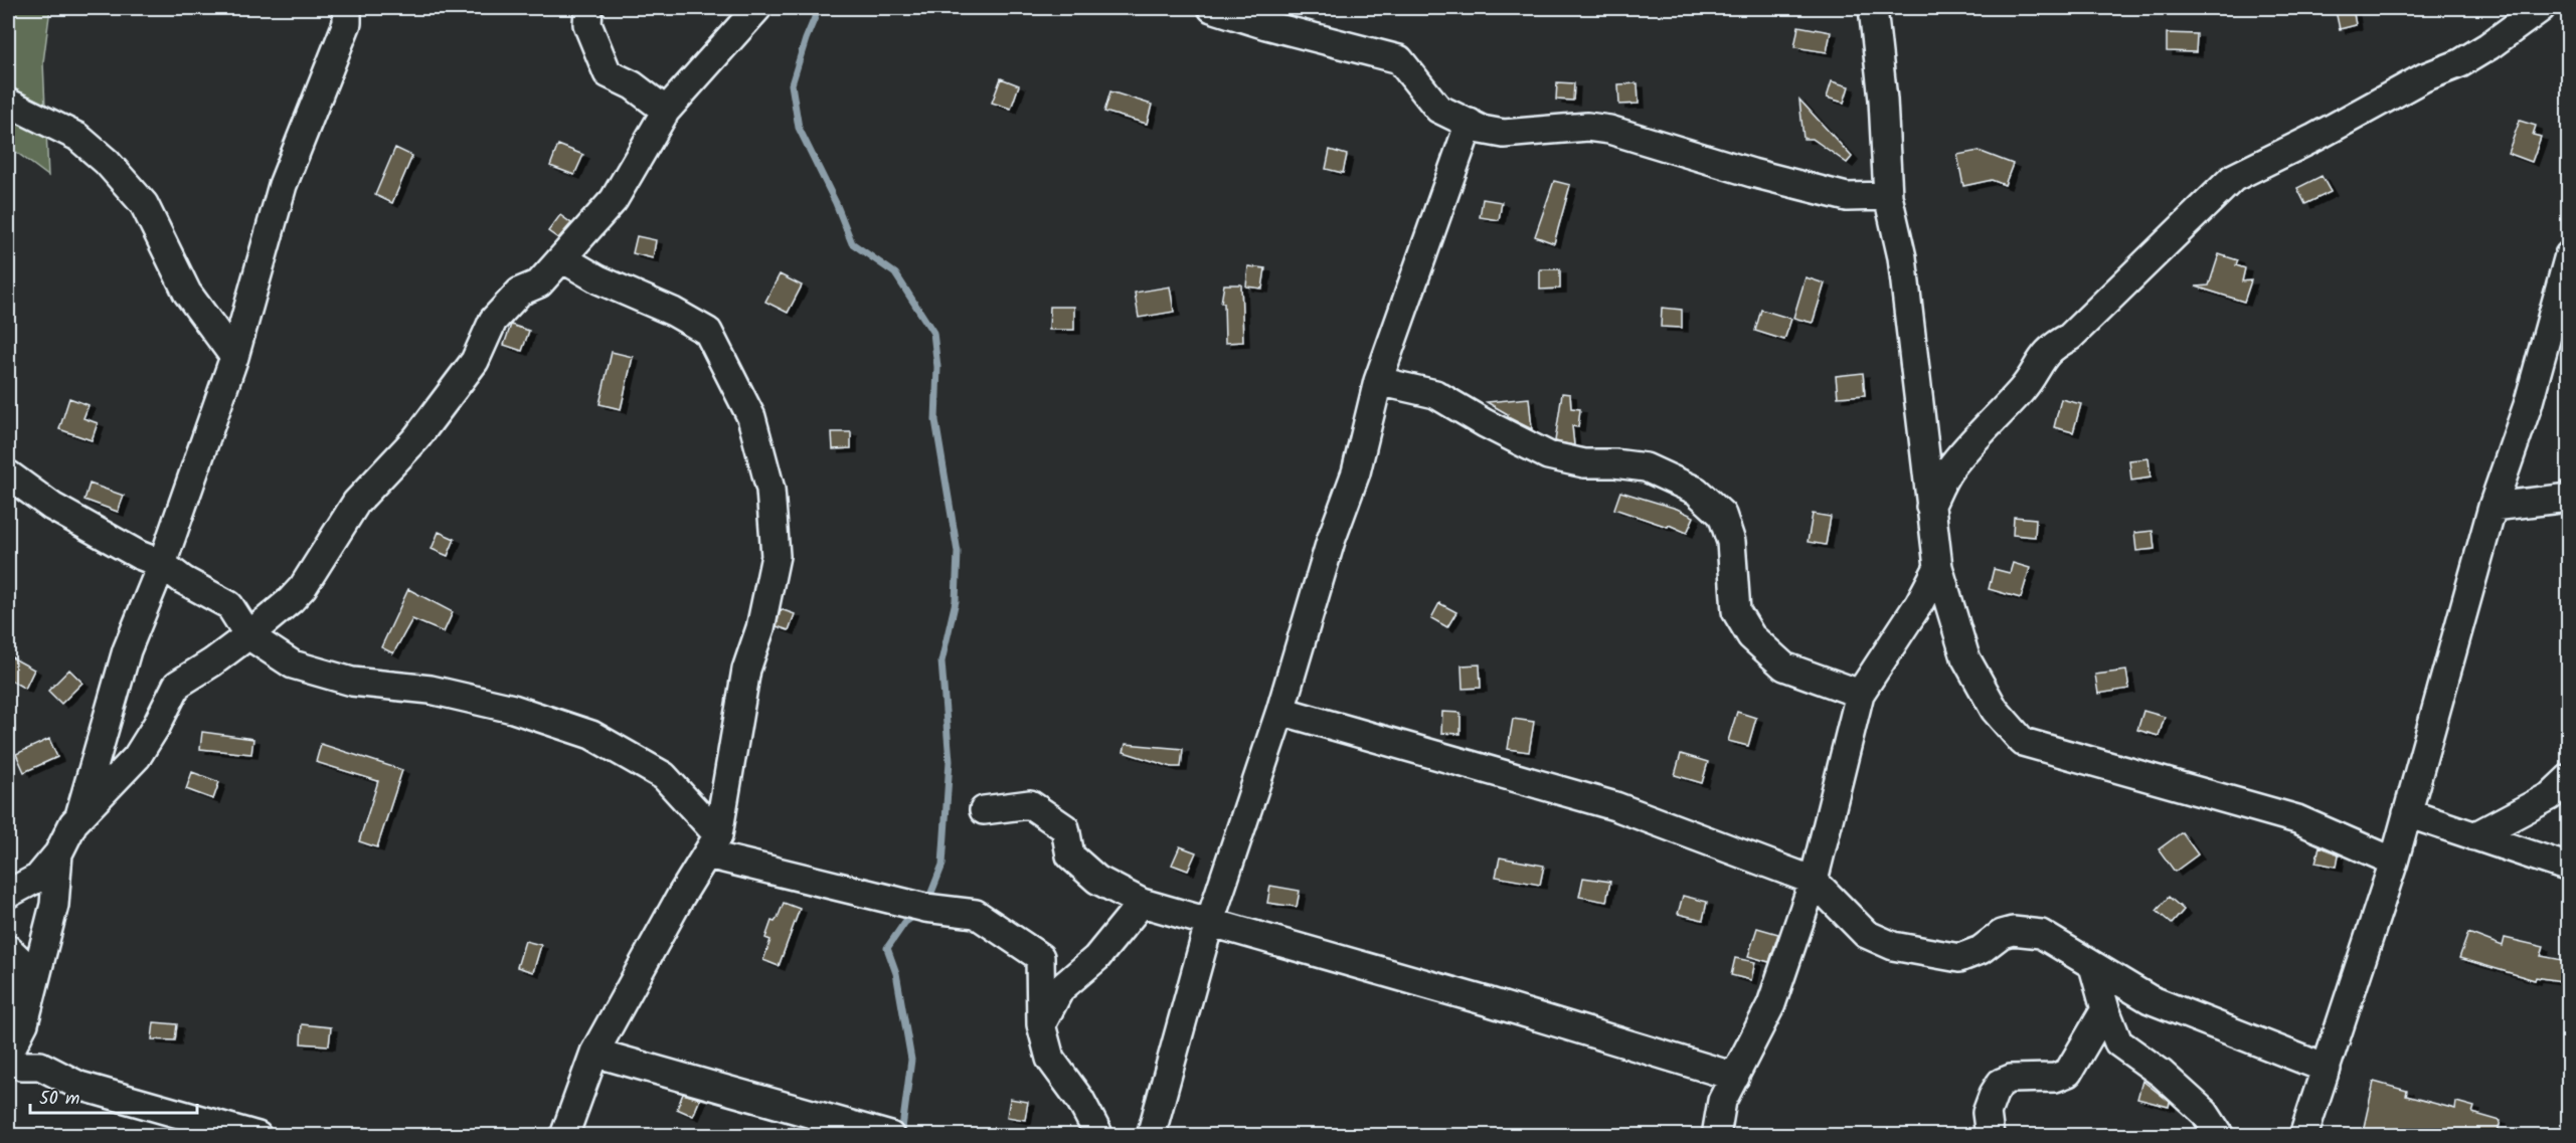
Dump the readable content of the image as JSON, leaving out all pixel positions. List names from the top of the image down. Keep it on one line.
{"scale_bar":"50 m"}
